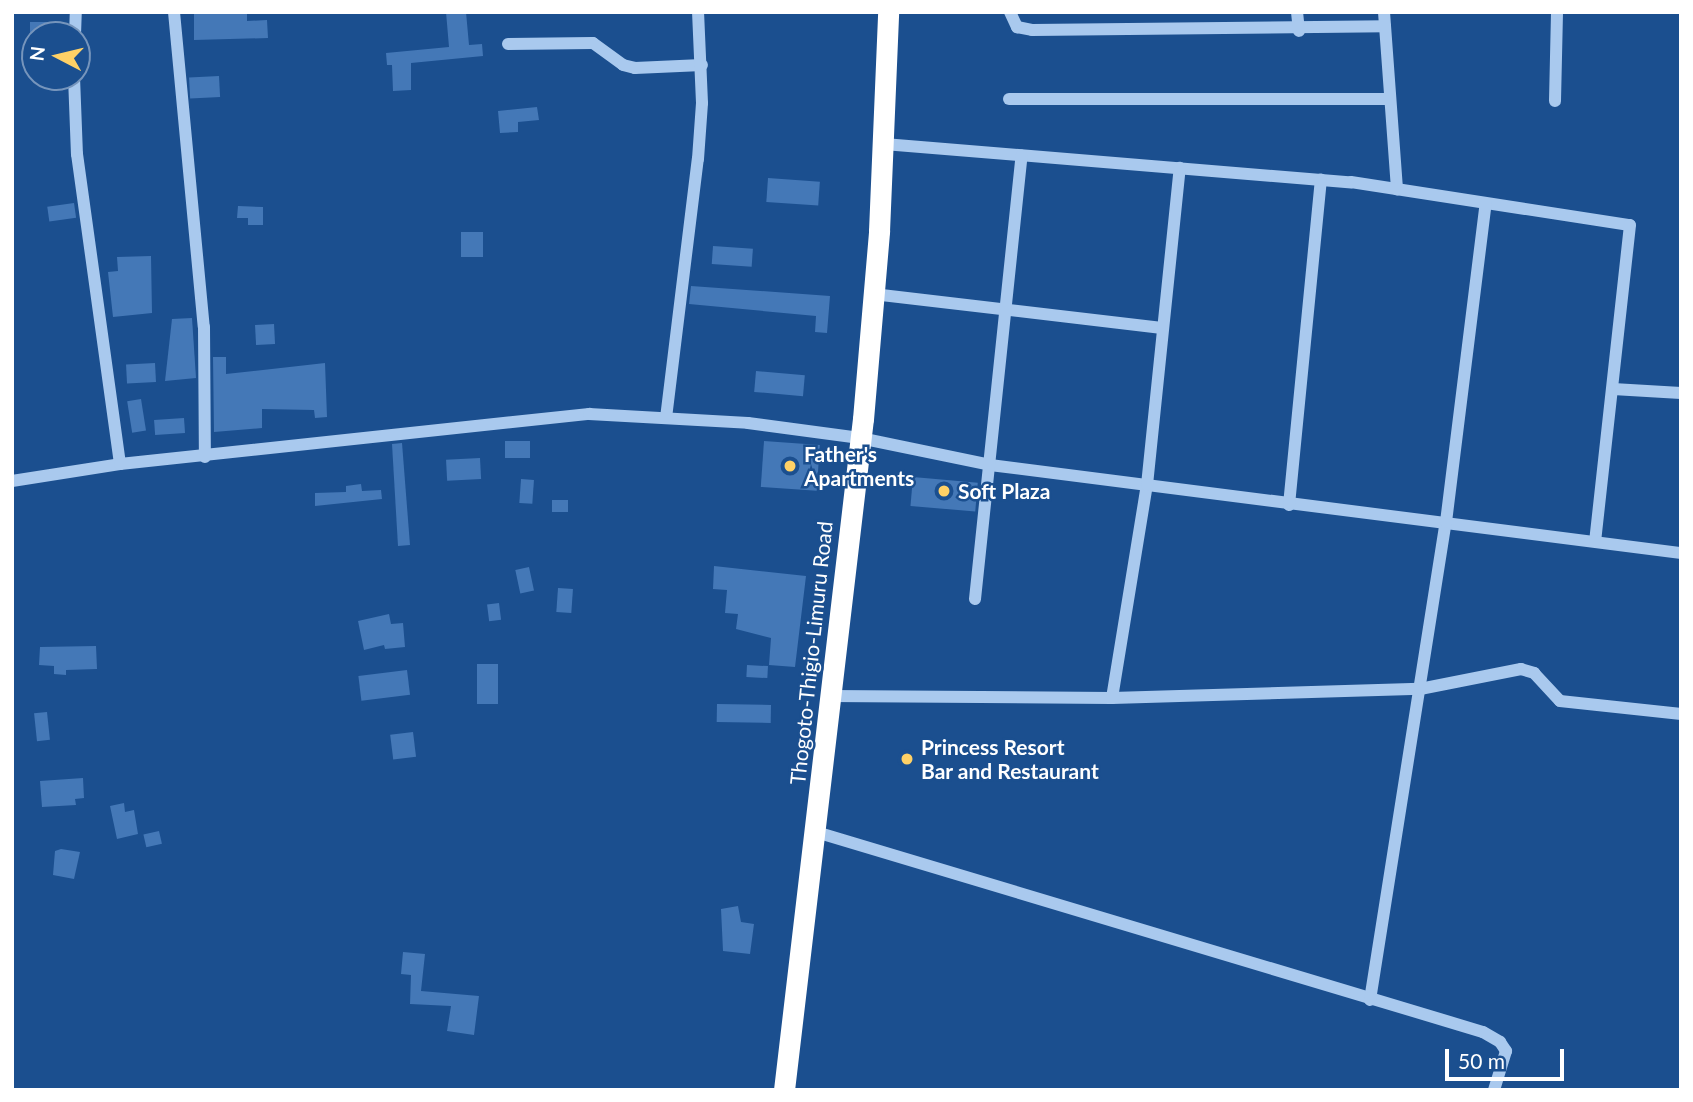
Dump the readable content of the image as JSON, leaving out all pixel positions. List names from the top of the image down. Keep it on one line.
{"streets":{"highway":["Thogoto-Thigio-Limuru Road"]},"places":["Father's Apartments","Soft Plaza","Princess Resort Bar and Restaurant"],"scale_bar":"50 m","north":"left"}
